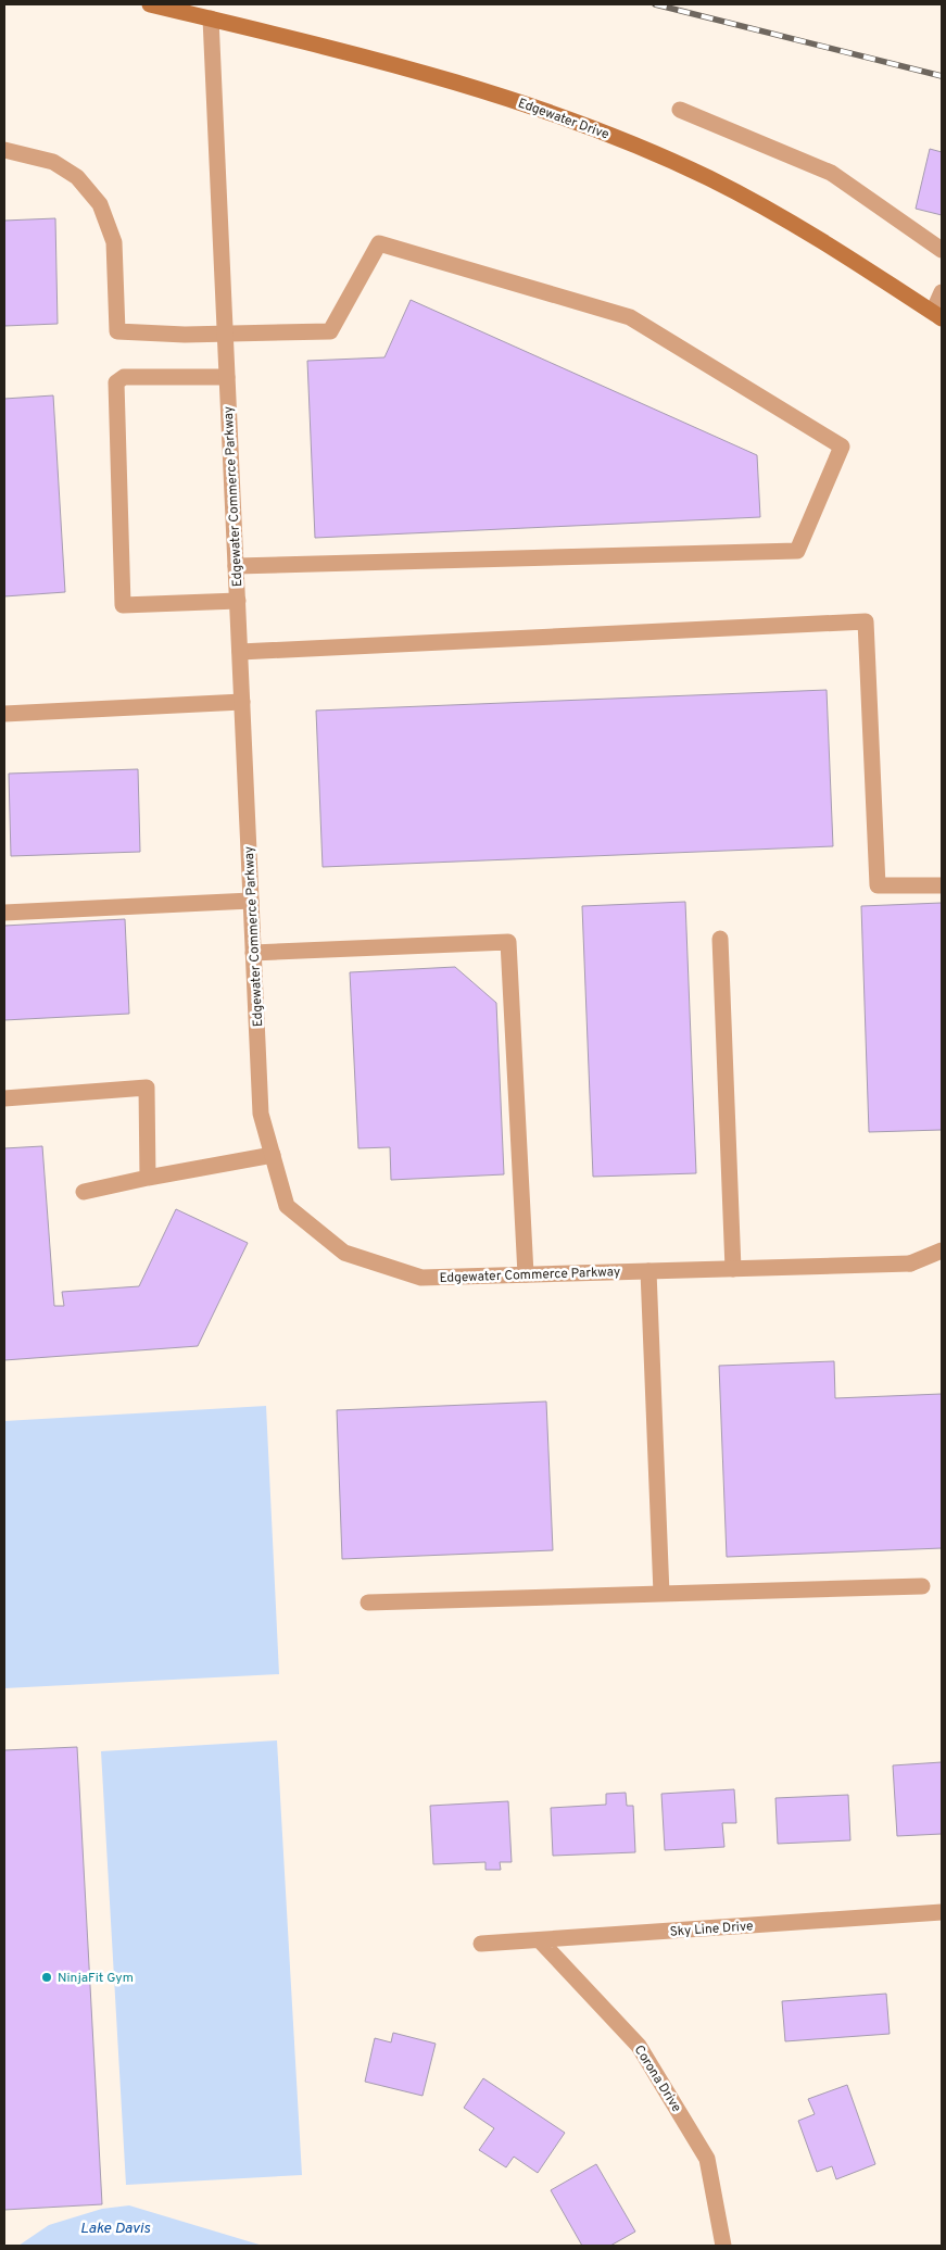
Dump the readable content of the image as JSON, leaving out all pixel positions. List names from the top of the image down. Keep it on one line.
{"streets":{"main road":["Edgewater Drive"],"street":["Edgewater Commerce Parkway","Sky Line Drive","Corona Drive"]},"crossings":[["Edgewater Drive","Edgewater Commerce Parkway"],["Sky Line Drive","Corona Drive"]],"water":["Lake Davis"],"places":["NinjaFit Gym"]}
